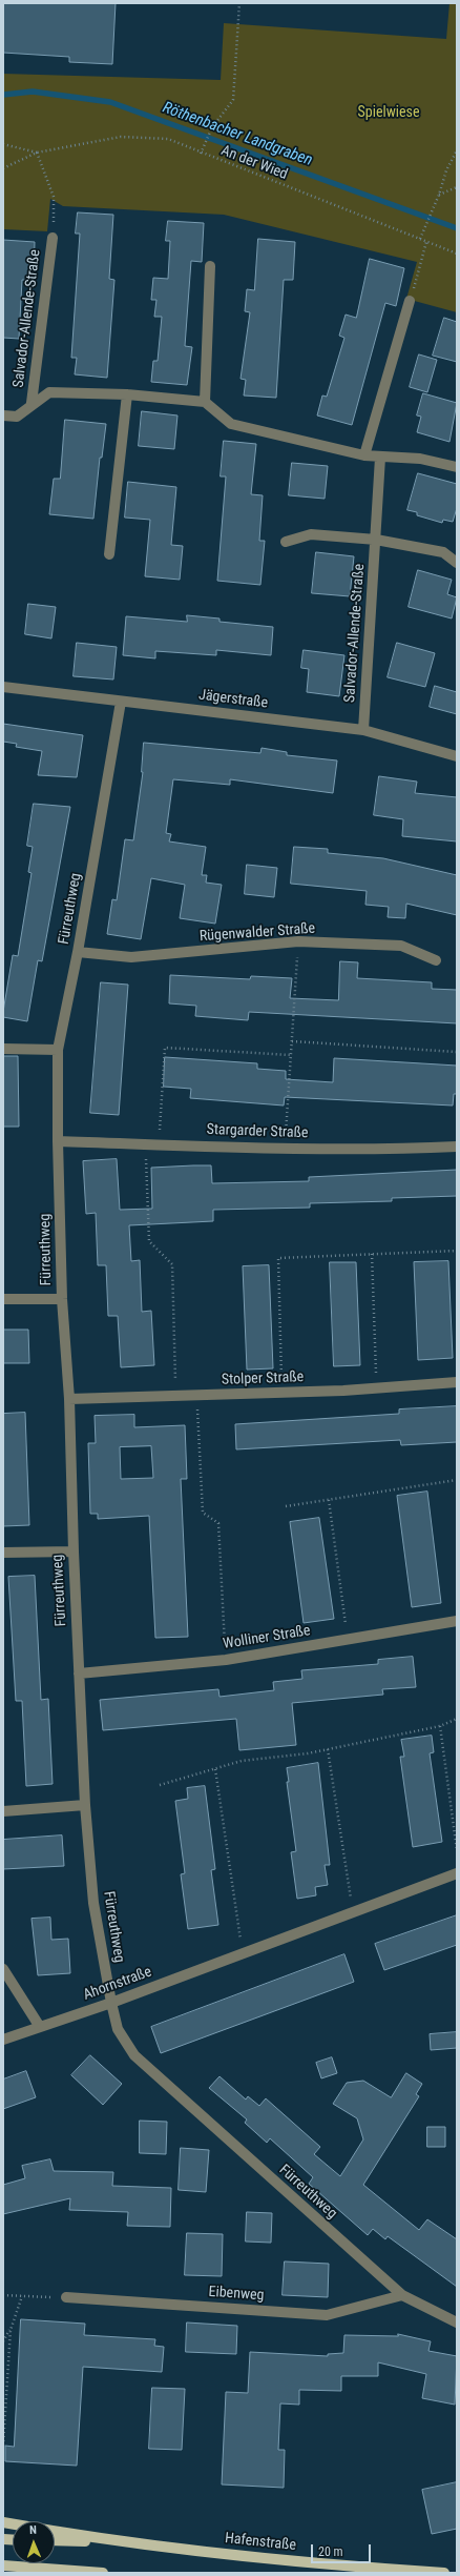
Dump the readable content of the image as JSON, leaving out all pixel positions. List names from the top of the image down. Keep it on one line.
{"streets":{"main road":["Hafenstraße"],"street":["Salvador-Allende-Straße","Jägerstraße","Fürreuthweg","Rügenwalder Straße","Stargarder Straße","Stolper Straße","Wolliner Straße","Ahornstraße","Eibenweg"],"path":["An der Wied"]},"crossings":[["Salvador-Allende-Straße","Jägerstraße"],["Jägerstraße","Fürreuthweg"],["Fürreuthweg","Rügenwalder Straße"],["Fürreuthweg","Stargarder Straße"],["Fürreuthweg","Stolper Straße"],["Fürreuthweg","Wolliner Straße"],["Fürreuthweg","Ahornstraße"],["Fürreuthweg","Eibenweg"]],"water":["Röthenbacher Landgraben"],"parks":["Spielwiese"],"scale_bar":"20 m","north":"top"}
